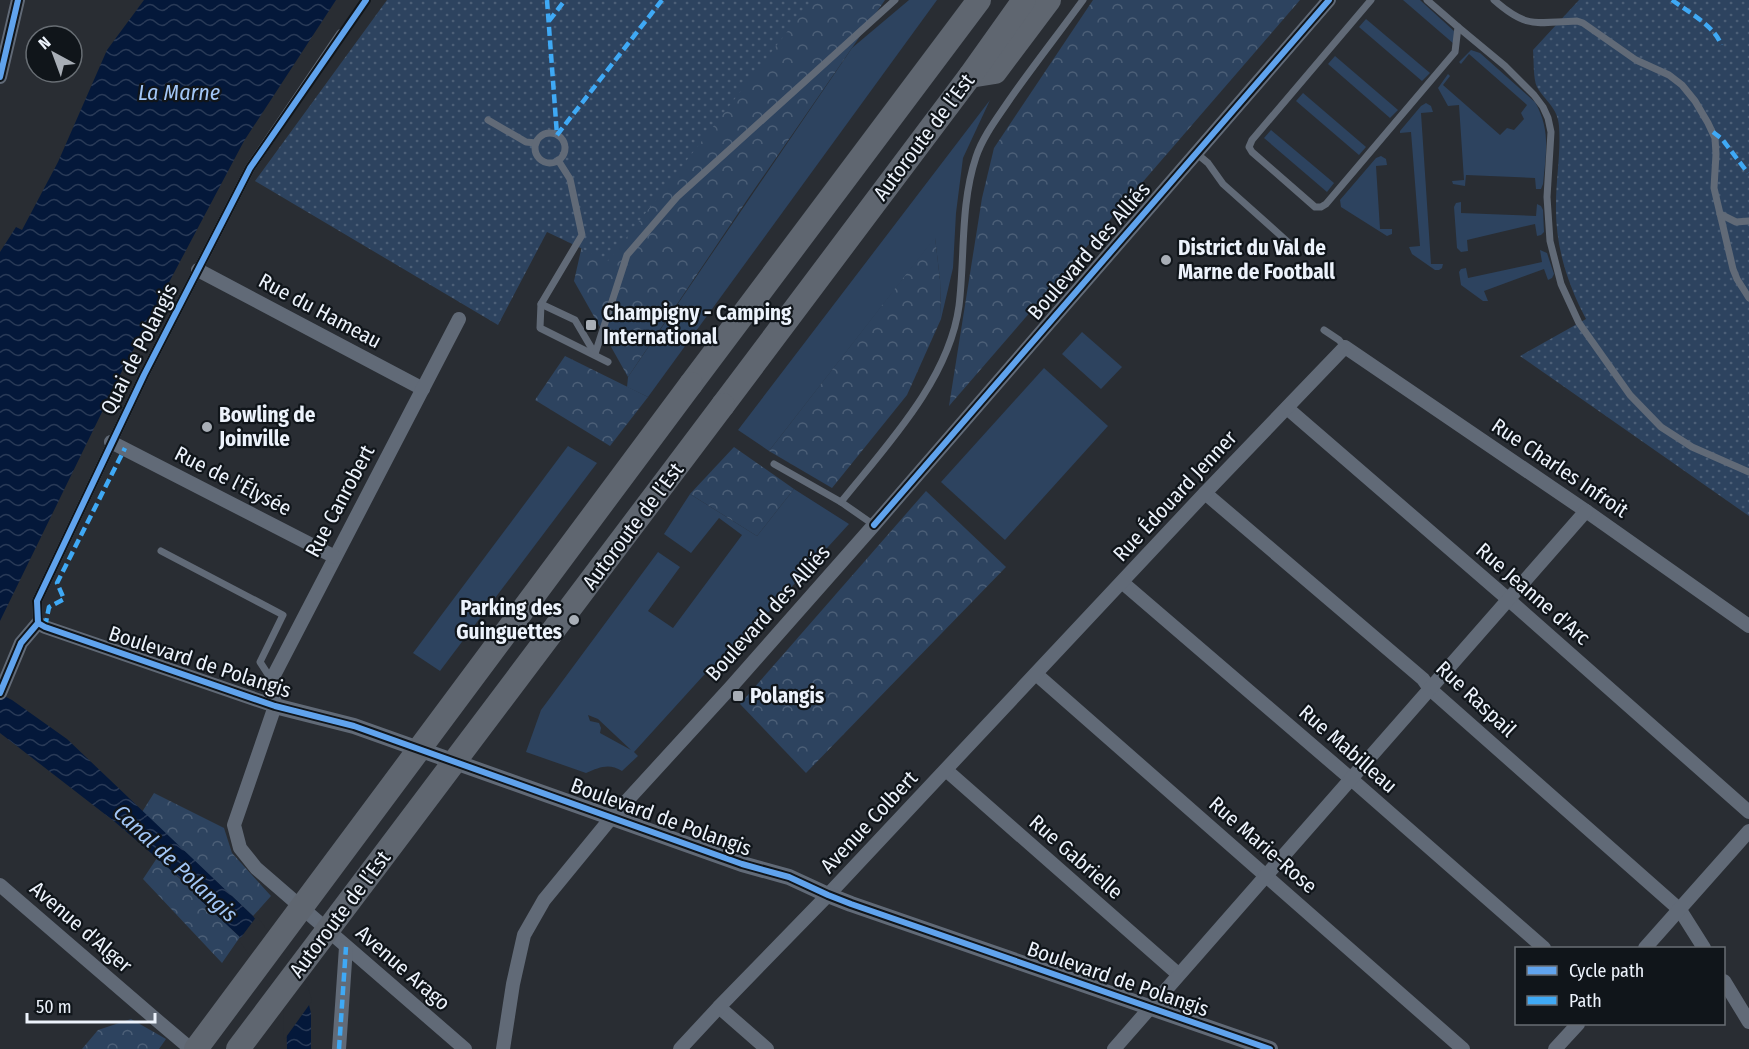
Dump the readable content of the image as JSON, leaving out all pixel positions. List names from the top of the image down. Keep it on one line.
{"streets":{"highway":["Autoroute de l’Est"],"street":["Boulevard des Alliés","Rue du Hameau","Quai de Polangis","Rue Charles Infroit","Rue de l'Élysée","Rue Édouard Jenner","Rue Canrobert","Rue Jeanne d'Arc","Boulevard de Polangis","Rue Raspail","Rue Mabilleau","Avenue Colbert","Rue Marie-Rose","Rue Gabrielle","Avenue d'Alger","Avenue Arago"]},"crossings":[["Autoroute de l’Est","Avenue d'Alger"],["Boulevard des Alliés","Boulevard de Polangis"],["Rue du Hameau","Quai de Polangis"],["Rue du Hameau","Rue Canrobert"],["Quai de Polangis","Rue de l'Élysée"],["Quai de Polangis","Boulevard de Polangis"],["Rue Charles Infroit","Rue Édouard Jenner"],["Rue de l'Élysée","Rue Canrobert"],["Rue Édouard Jenner","Rue Jeanne d'Arc"],["Rue Édouard Jenner","Rue Raspail"],["Rue Édouard Jenner","Rue Mabilleau"],["Rue Édouard Jenner","Avenue Colbert"],["Rue Édouard Jenner","Rue Marie-Rose"],["Boulevard de Polangis","Avenue Colbert"],["Boulevard de Polangis","Avenue Arago"],["Avenue Colbert","Rue Marie-Rose"],["Avenue Colbert","Rue Gabrielle"]],"water":["La Marne","Canal de Polangis"],"places":{"other":["District du Val de Marne de Football","Bowling de Joinville","Parking des Guinguettes"],"transit":["Champigny - Camping International","Polangis"]},"legend":["Cycle path","Path"],"scale_bar":"50 m","north":"top left"}
